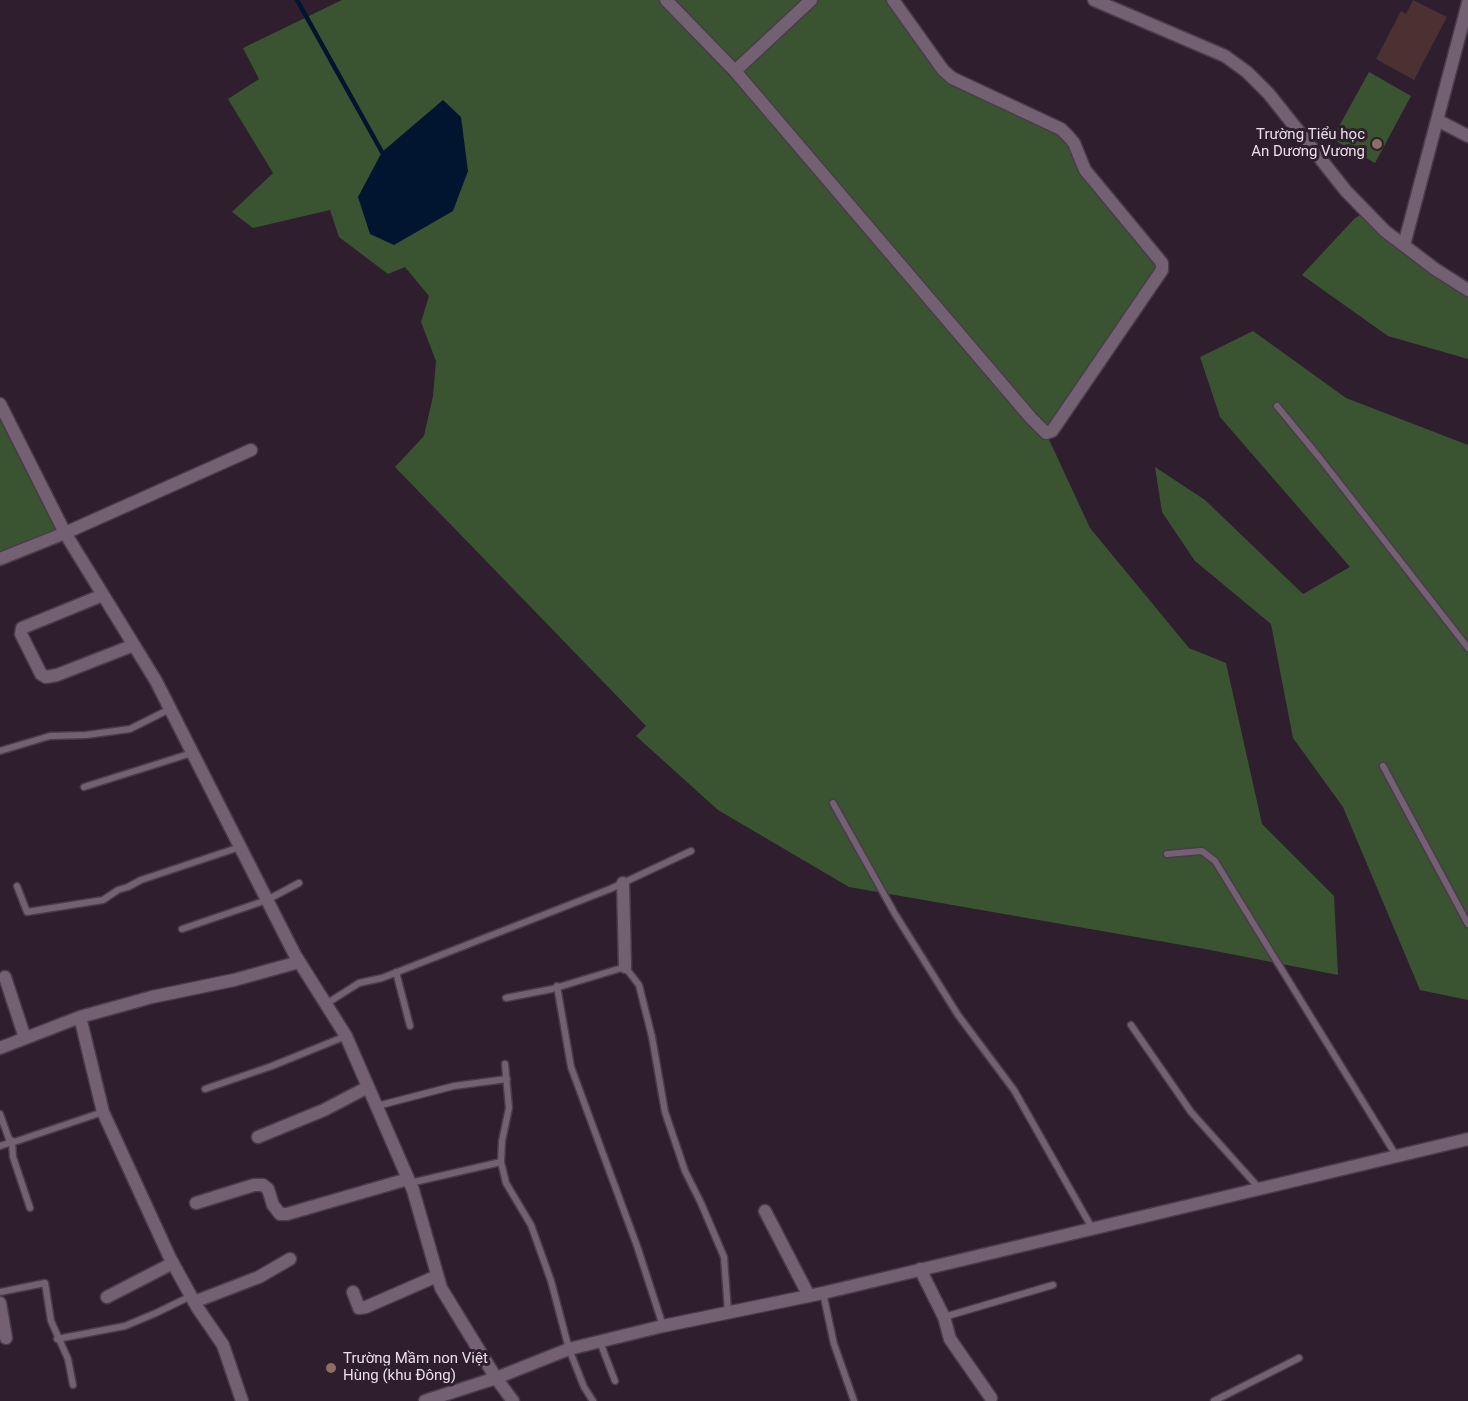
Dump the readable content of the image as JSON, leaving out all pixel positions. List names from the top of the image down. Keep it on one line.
{"places":["Trường Tiểu học An Dương Vương","Trường Mầm non Việt Hùng (khu Đông)"]}
